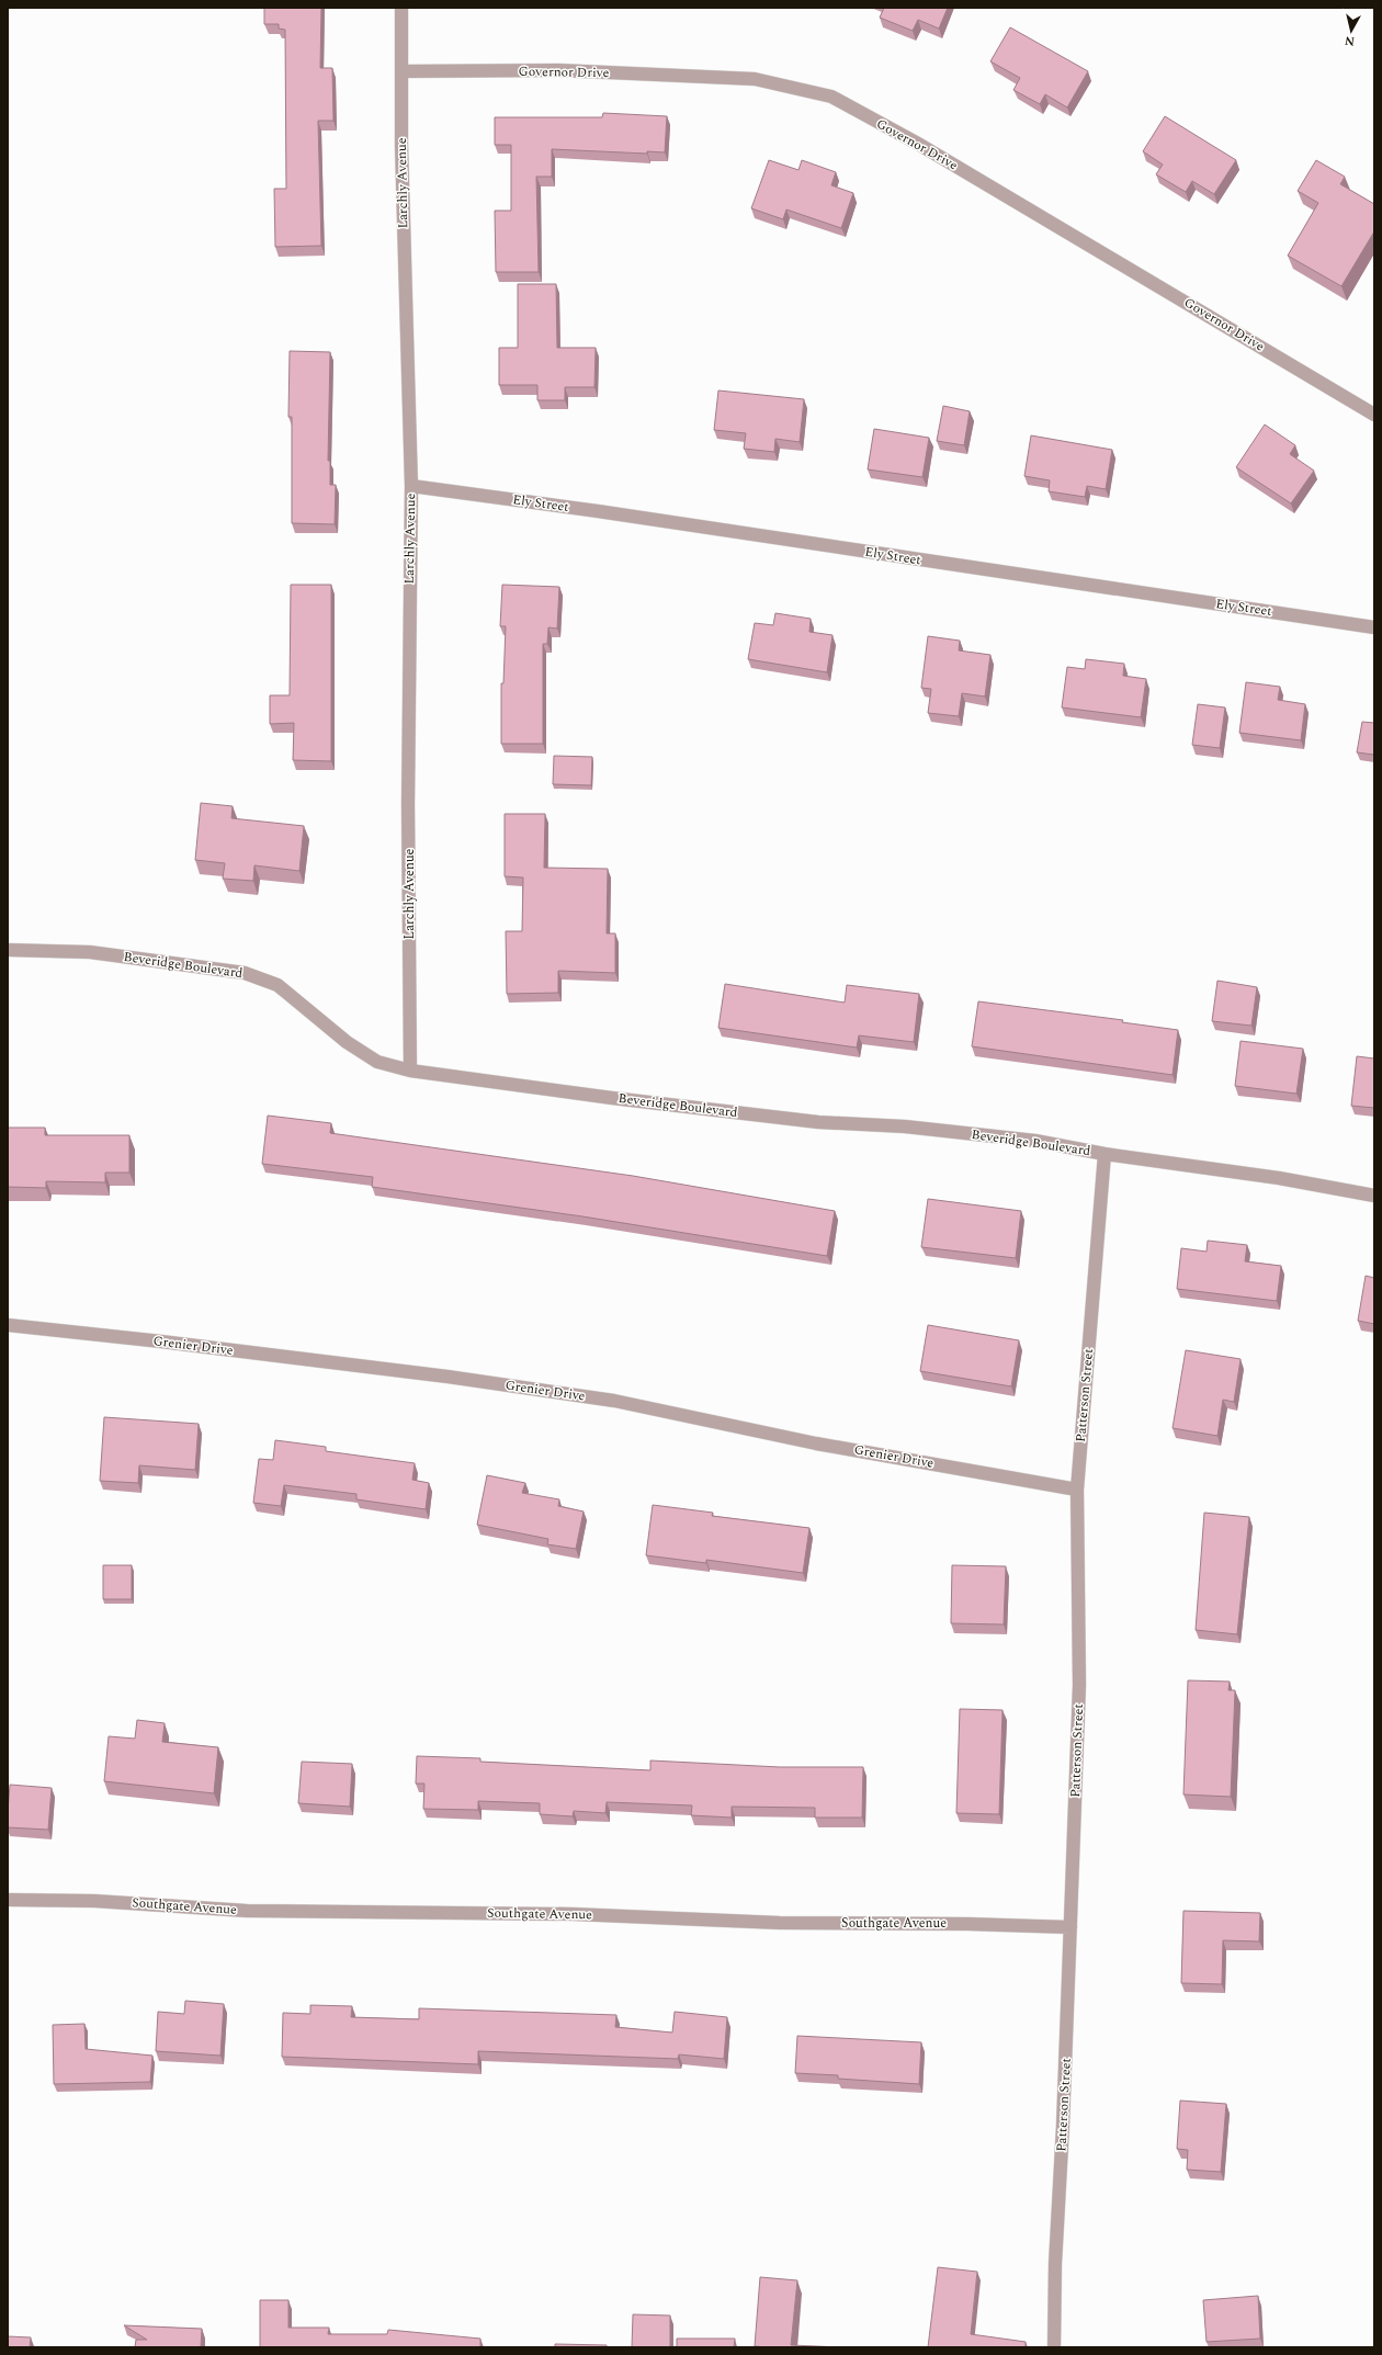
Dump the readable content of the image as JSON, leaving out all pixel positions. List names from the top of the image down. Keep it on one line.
{"streets":{"street":["Governor Drive","Larchly Avenue","Ely Street","Beveridge Boulevard","Grenier Drive","Patterson Street","Southgate Avenue"]},"crossings":[["Governor Drive","Larchly Avenue"],["Larchly Avenue","Ely Street"],["Larchly Avenue","Beveridge Boulevard"],["Beveridge Boulevard","Patterson Street"],["Grenier Drive","Patterson Street"],["Patterson Street","Southgate Avenue"]],"north":"bottom"}
